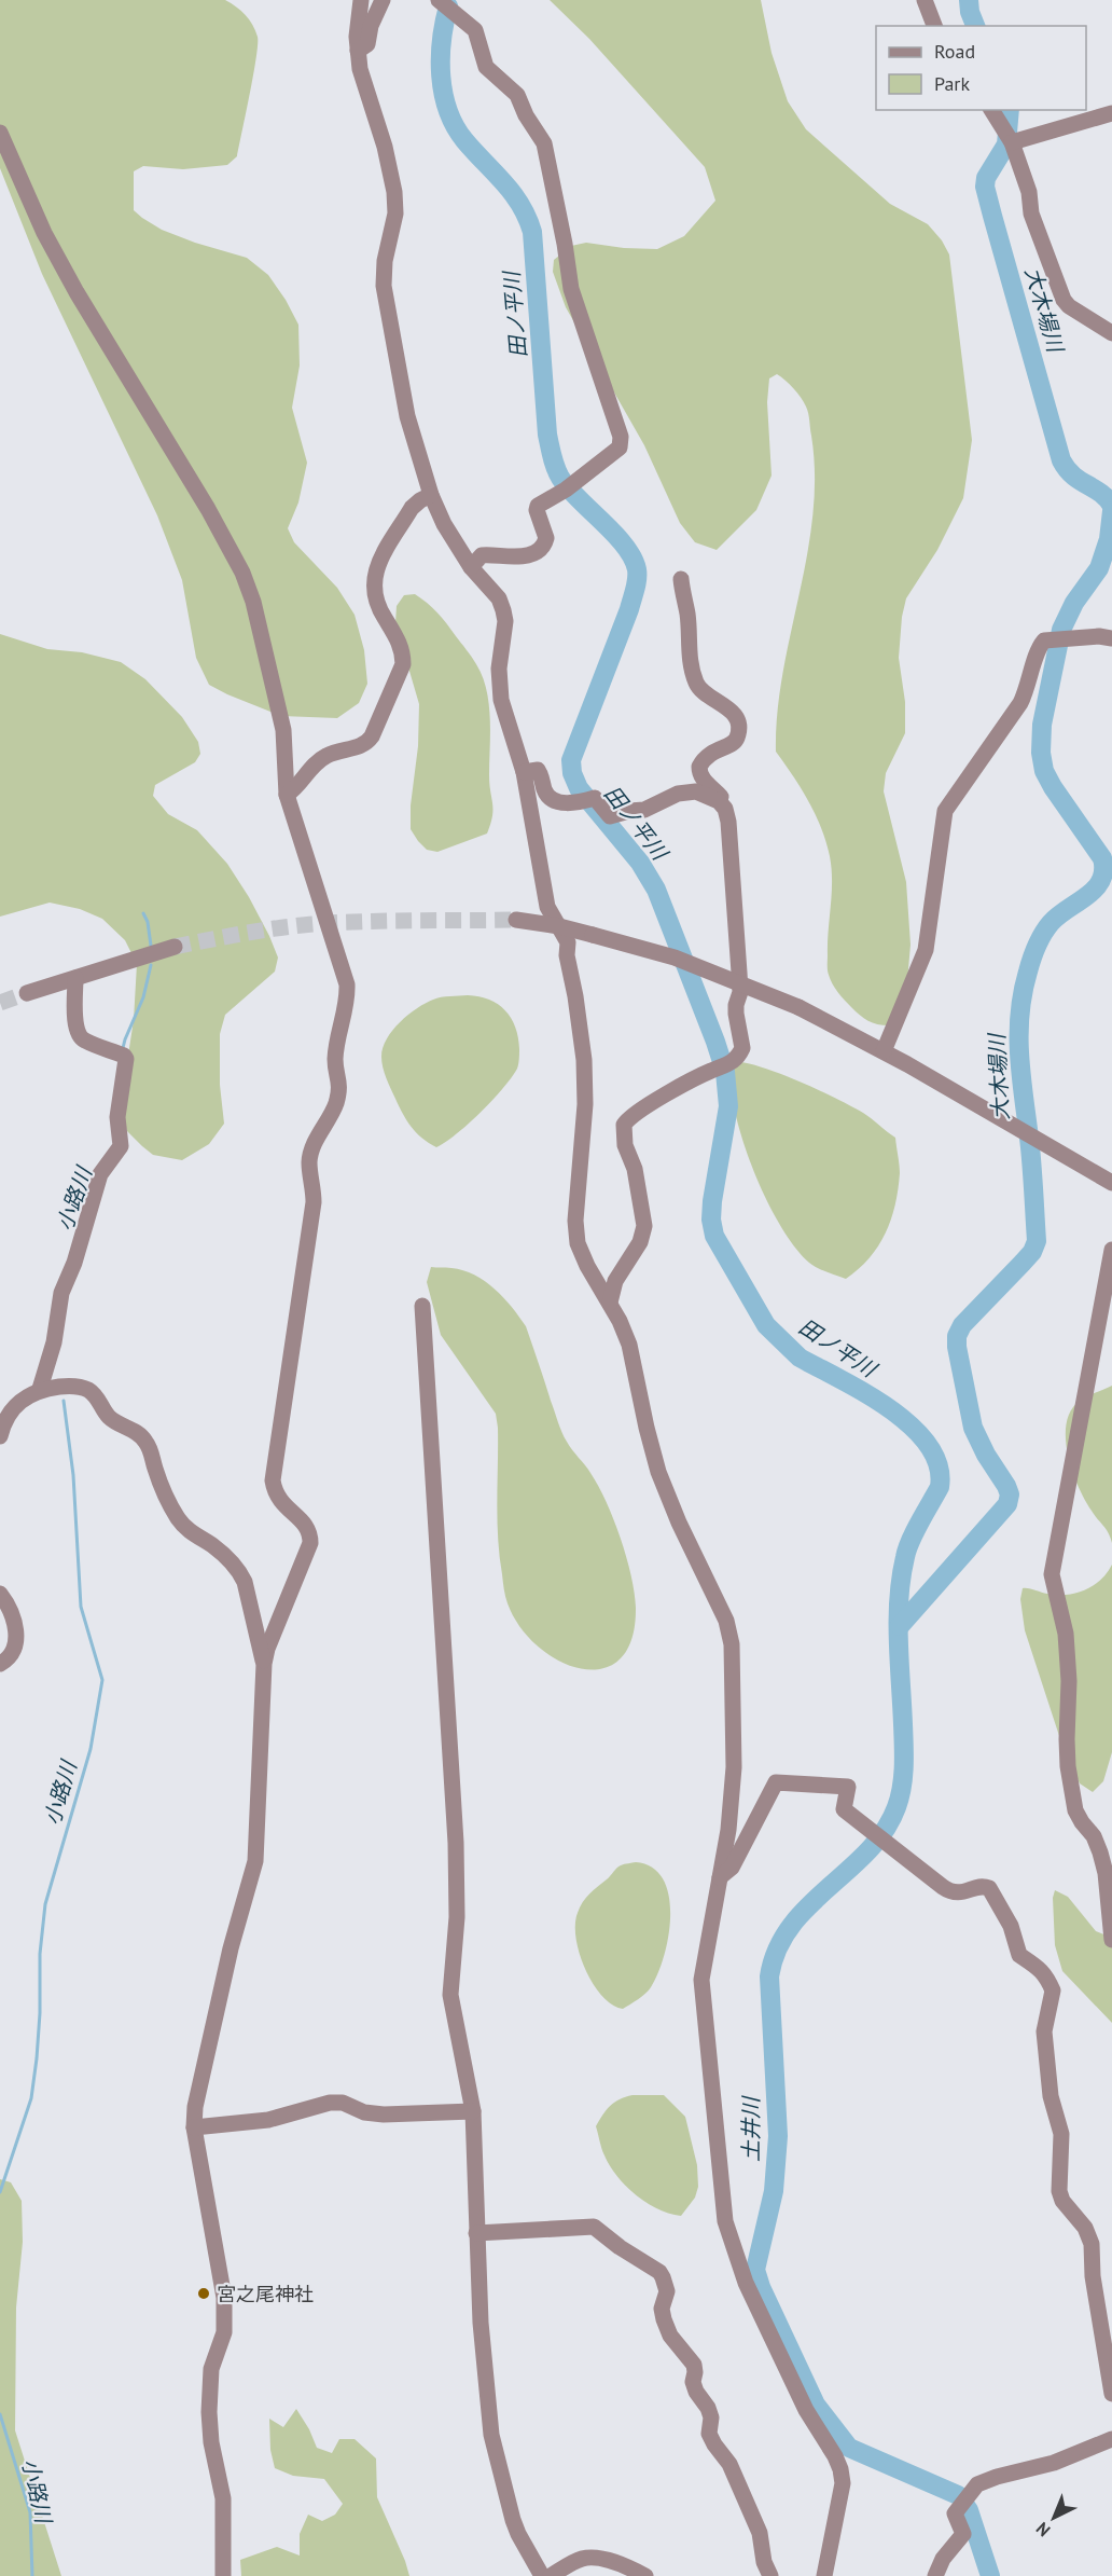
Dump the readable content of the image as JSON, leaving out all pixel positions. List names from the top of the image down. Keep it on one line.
{"water":["大木場川","田ノ平川","小路川","土井川"],"places":["宮之尾神社"],"legend":["Road","Park"],"north":"bottom left"}
